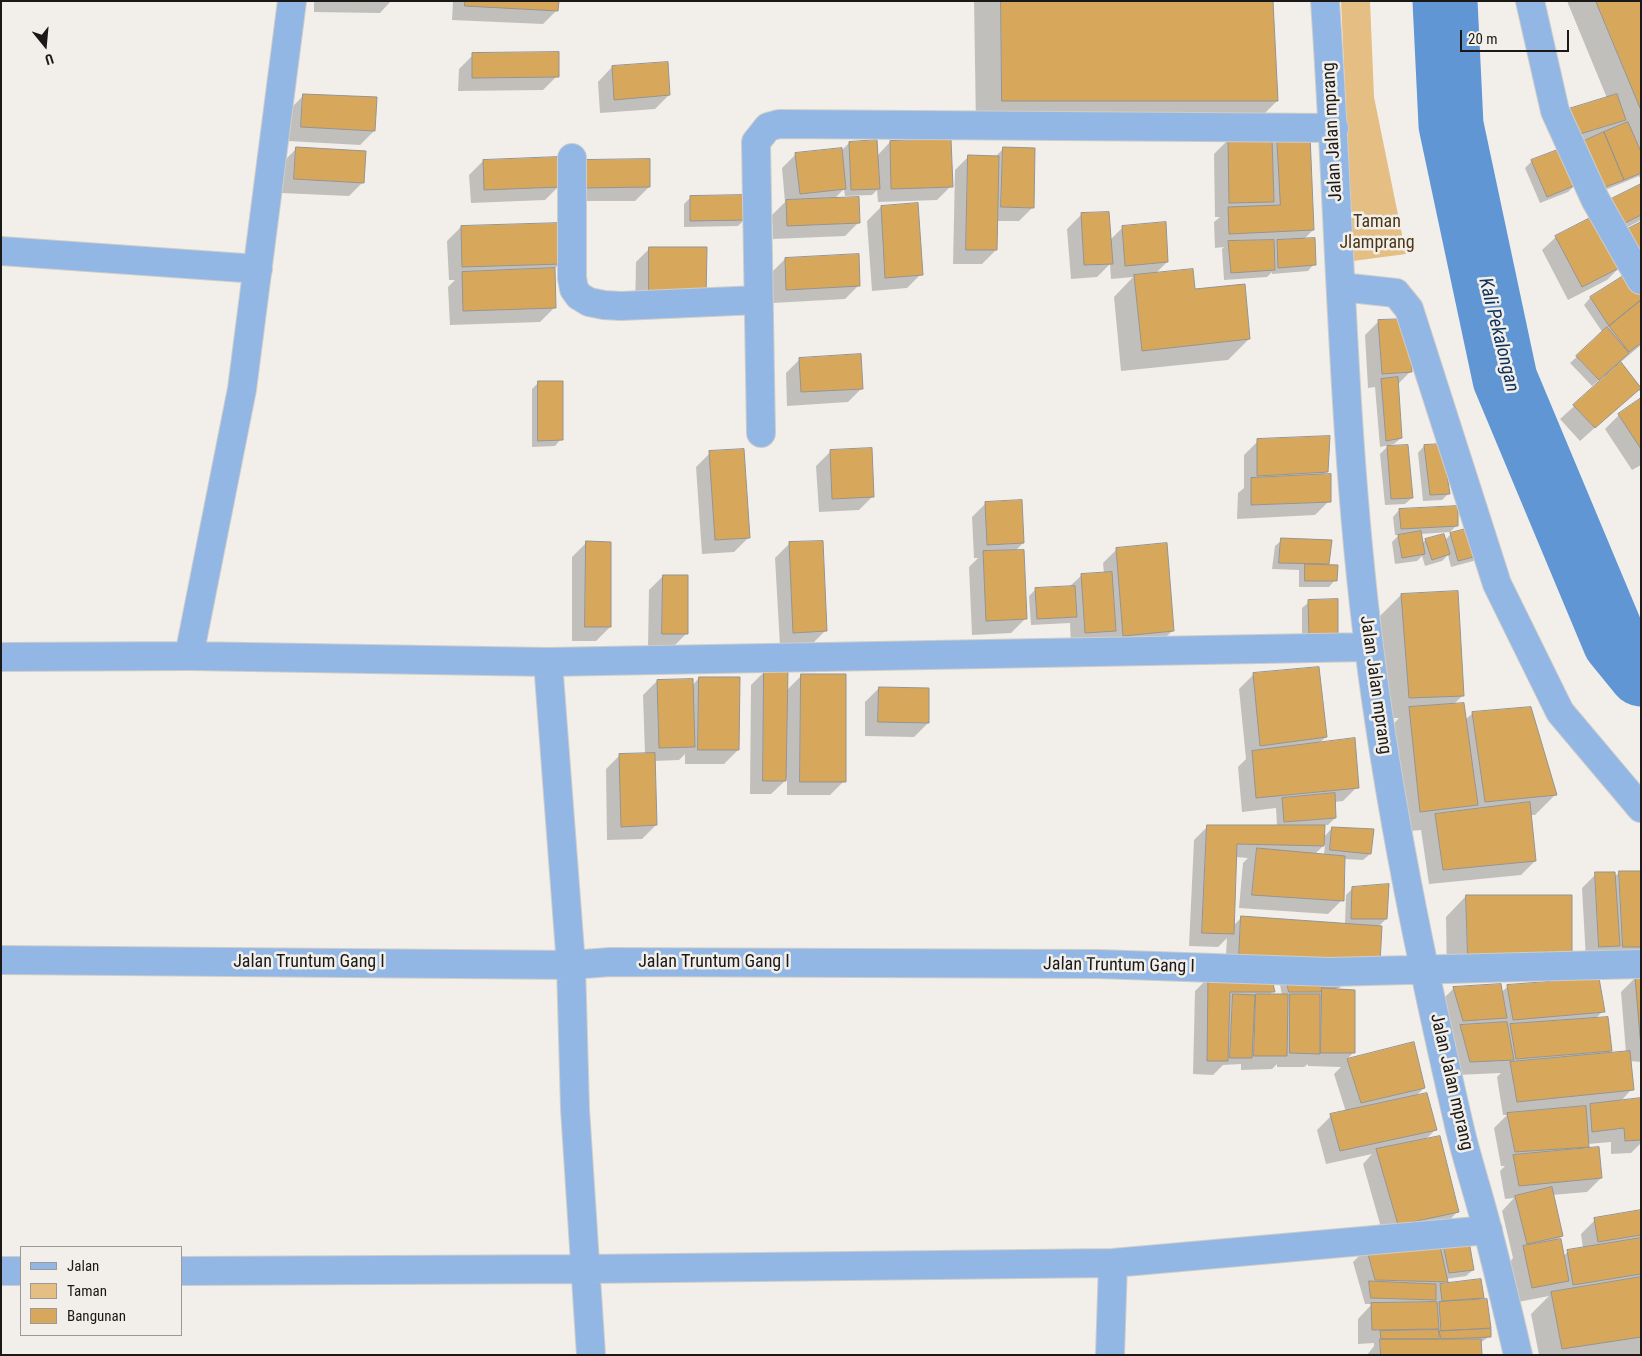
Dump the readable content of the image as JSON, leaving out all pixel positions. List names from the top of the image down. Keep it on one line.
{"streets":{"street":["Jalan Jalan mprang","Jalan Truntum Gang I"]},"crossings":[["Jalan Jalan mprang","Jalan Truntum Gang I"]],"water":["Kali Pekalongan"],"parks":["Taman Jlamprang"],"legend":["Jalan","Taman","Bangunan"],"scale_bar":"20 m","north":"bottom"}
